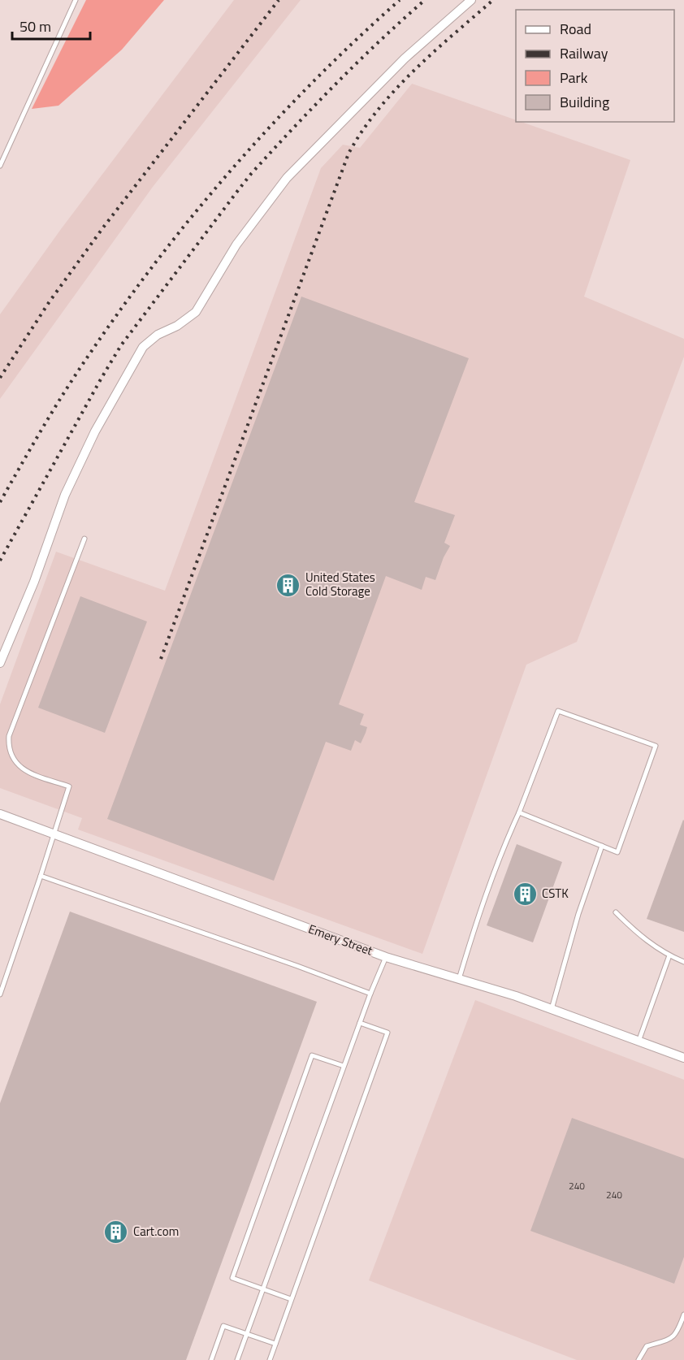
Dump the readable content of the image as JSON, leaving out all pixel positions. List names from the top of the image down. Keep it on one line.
{"streets":{"street":["Emery Street"]},"places":{"building":["United States Cold Storage","CSTK","Cart.com"]},"house_numbers":["240","240"],"legend":["Road","Railway","Park","Building"],"scale_bar":"50 m"}
